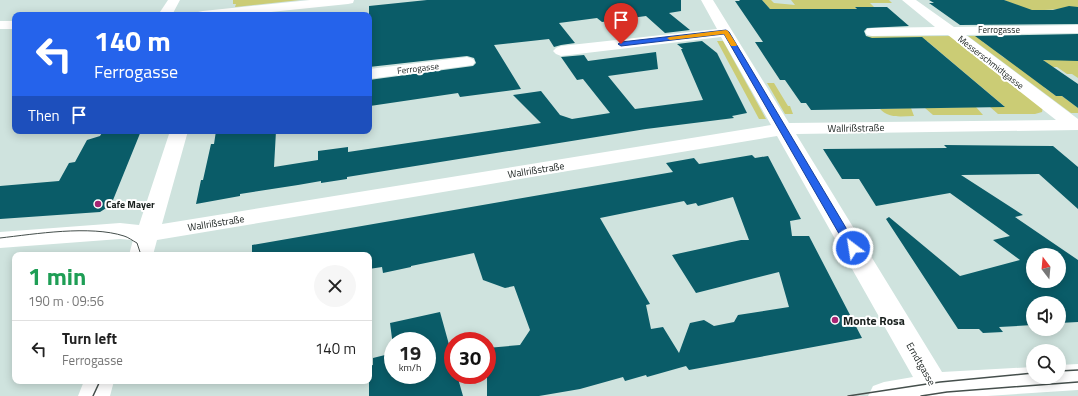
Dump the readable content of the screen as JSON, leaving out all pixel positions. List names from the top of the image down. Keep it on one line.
{"streets":{"street":["Ferrogasse","Messerschmidtgasse","Wallrißstraße","Erndtgasse"]},"crossings":[["Ferrogasse","Messerschmidtgasse"],["Messerschmidtgasse","Wallrißstraße"],["Wallrißstraße","Erndtgasse"]],"places":["Cafe Mayer","Monte Rosa"],"north":"top","page":{"turn":["140 m","Ferrogasse"],"then":"Then","heading":["1 min","190 m · 09:56"],"list":[{"name":"Turn left","note":"Ferrogasse","value":"140 m"}],"speed":"19 km/h","limit":"30"}}
